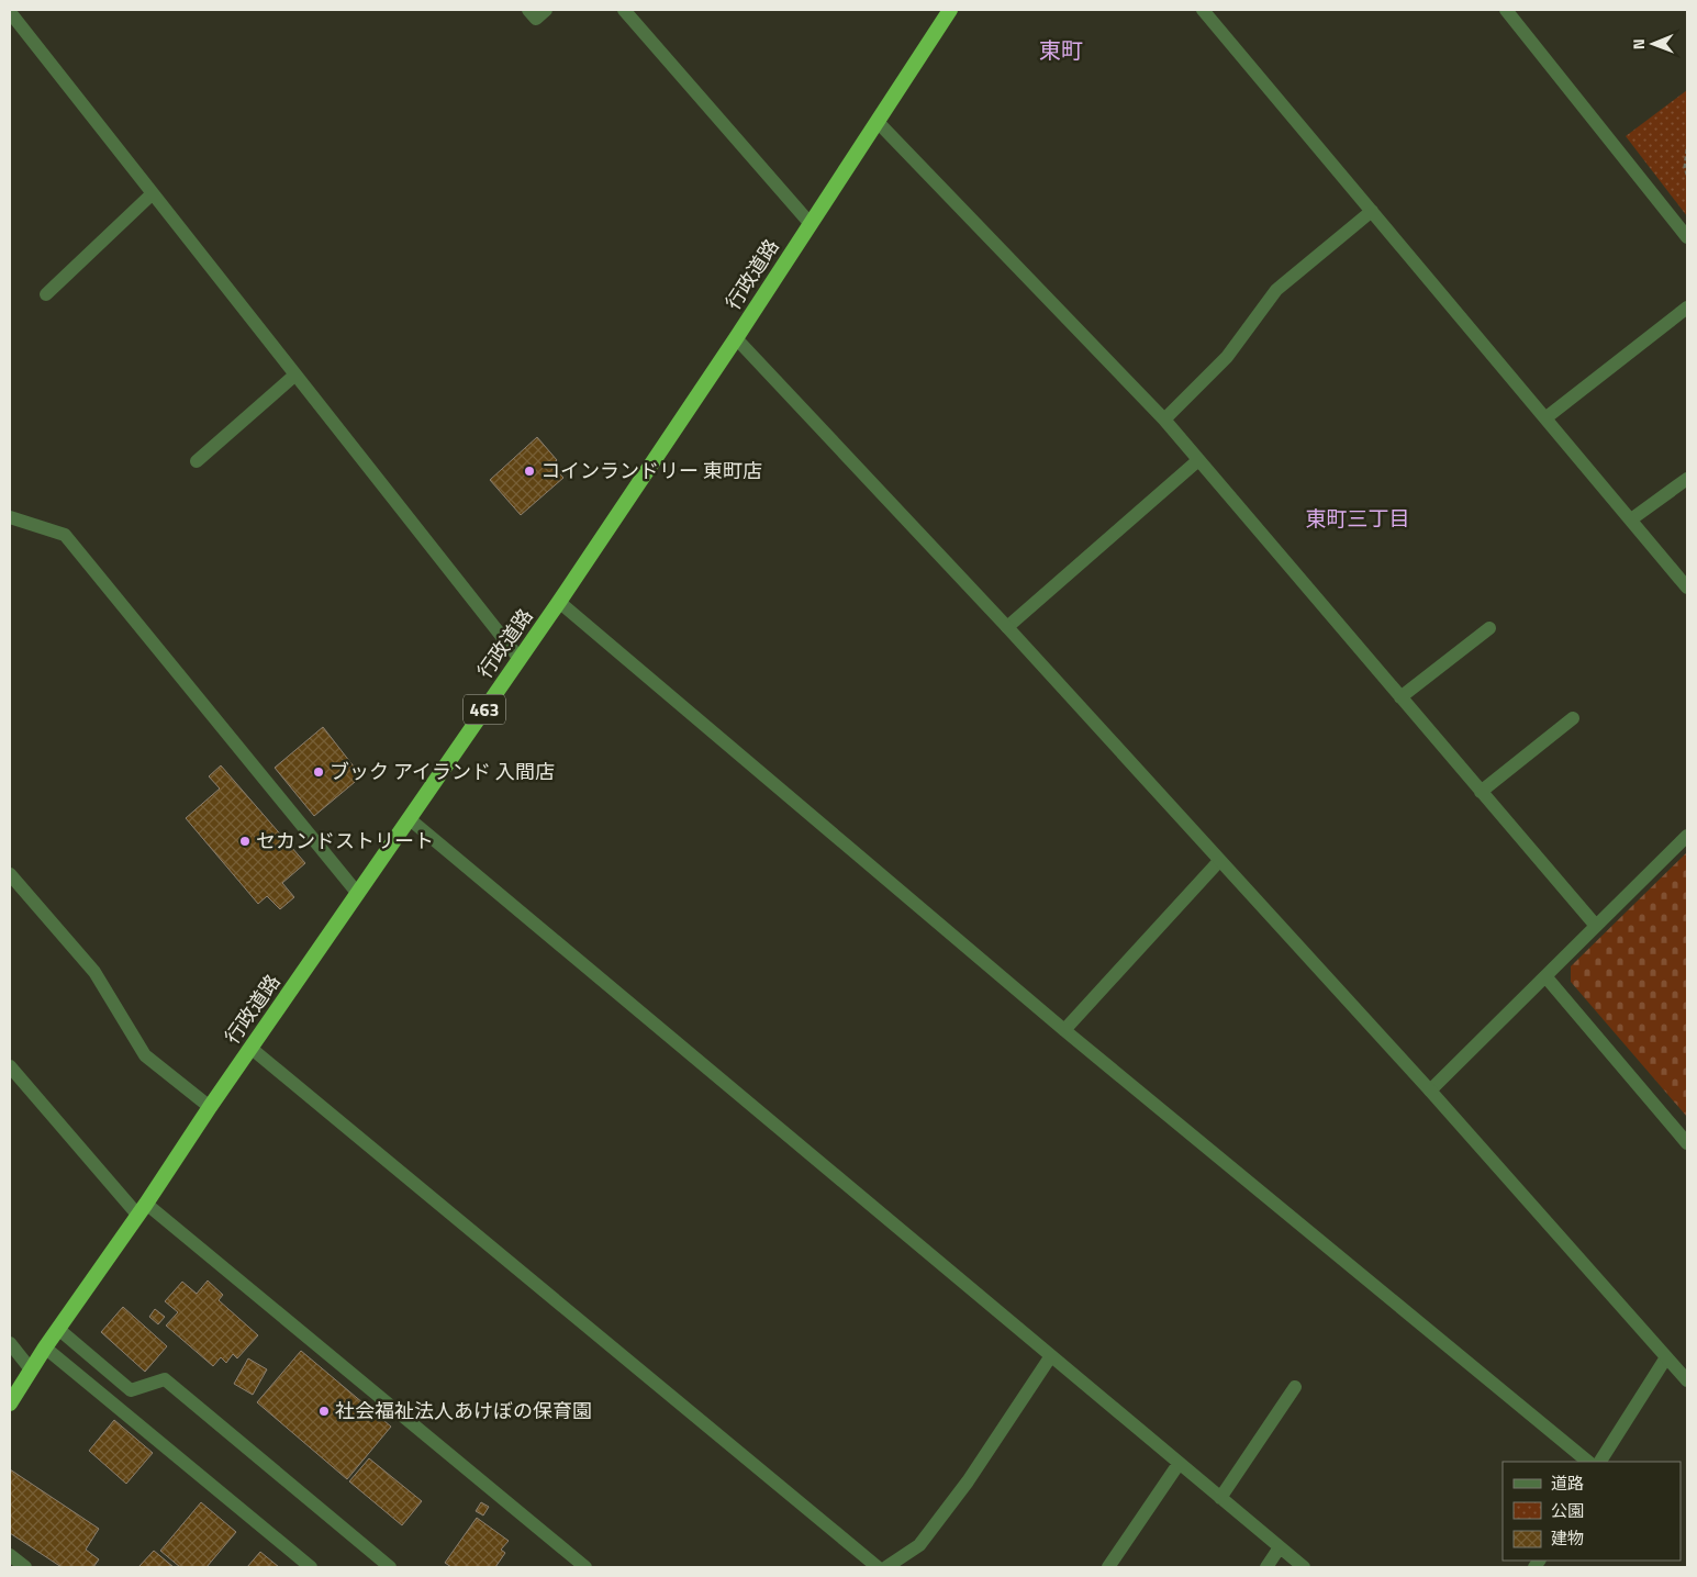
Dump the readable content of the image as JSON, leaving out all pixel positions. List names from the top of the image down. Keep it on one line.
{"streets":{"highway":["行政道路","463"]},"districts":["東町","東町三丁目"],"places":["コインランドリー 東町店","ブック アイランド 入間店","セカンドストリート","社会福祉法人あけぼの保育園"],"legend":["道路","公園","建物"],"north":"left"}
